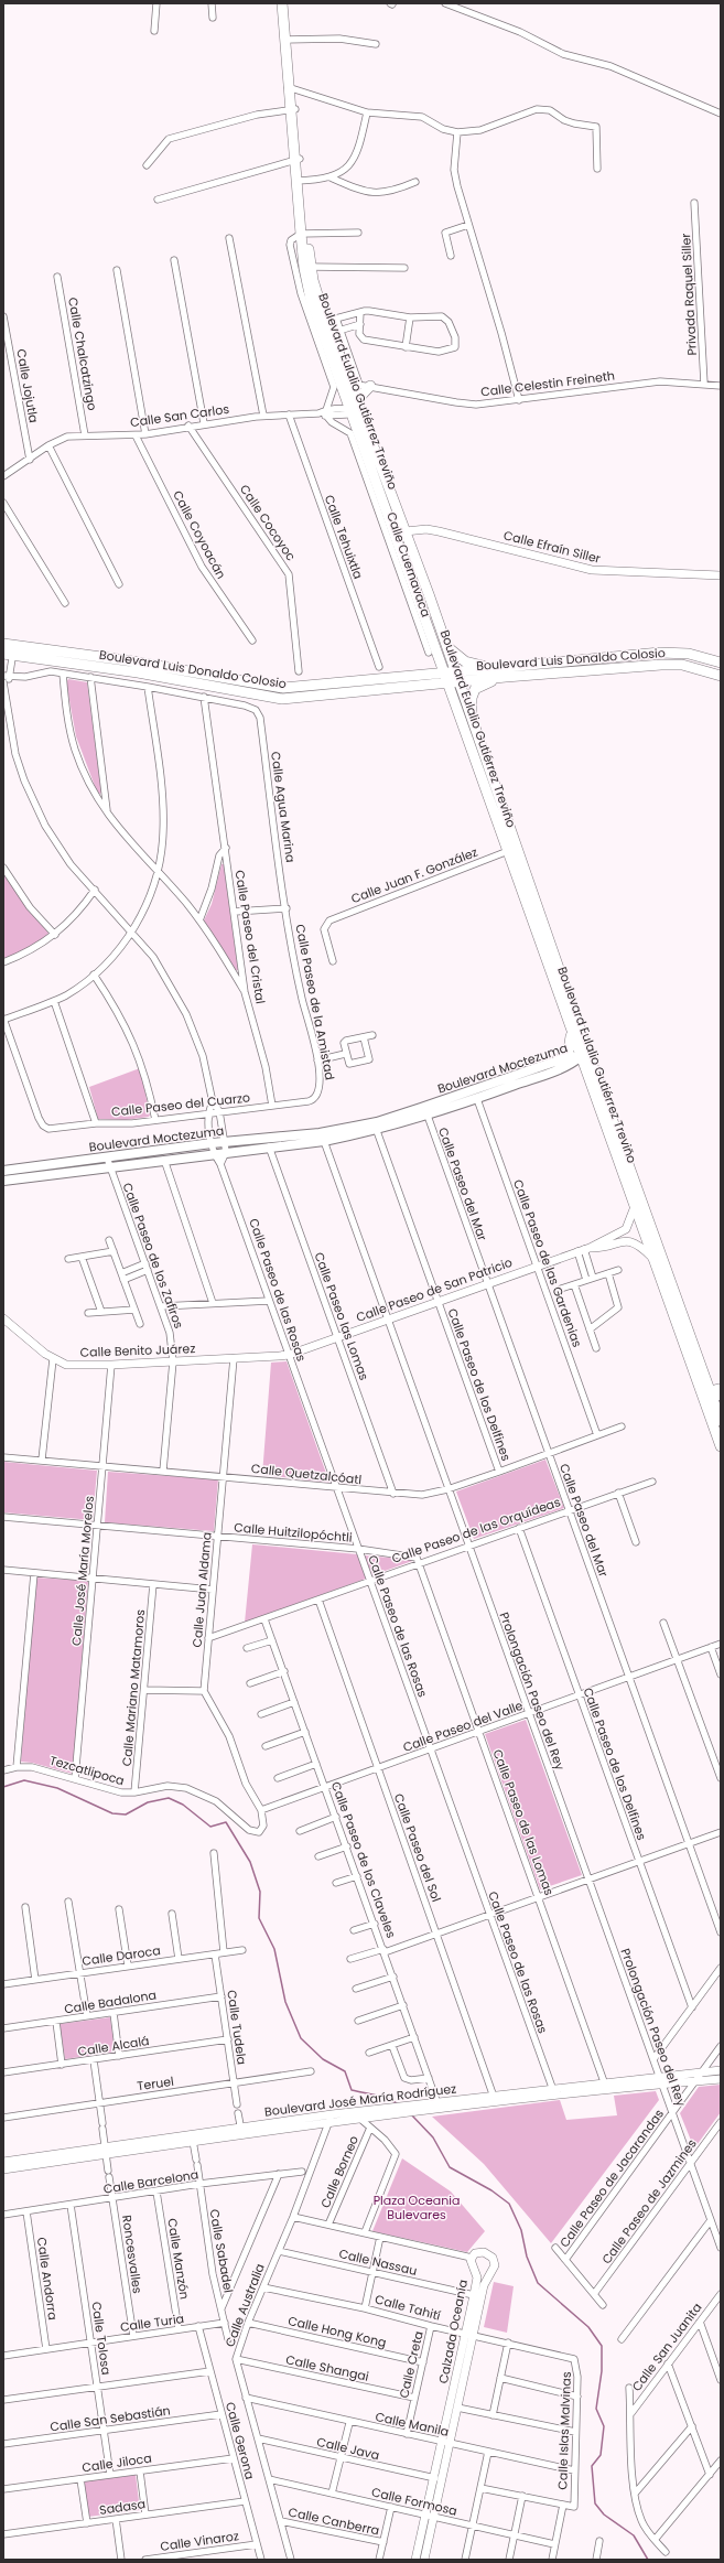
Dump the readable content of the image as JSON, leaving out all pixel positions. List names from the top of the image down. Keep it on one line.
{"streets":{"main road":["Boulevard Eulalio Gutiérrez Treviño","Boulevard Luis Donaldo Colosio","Boulevard Moctezuma"],"street":["Privada Raquel Siller","Calle Chalcatzingo","Calle Celestin Freineth","Calle Jojutla","Calle San Carlos","Calle Cocoyoc","Calle Coyoacán","Calle Tehuixtla","Calle Efraín Siller","Calle Cuernavaca","Calle Agua Marina","Calle Juan F. González","Calle Paseo del Cristal","Calle Paseo de la Amistad","Calle Paseo del Cuarzo","Calle Paseo del Mar","Calle Paseo de los Zafiros","Calle Paseo de las Gardenias","Calle Paseo de las Rosas","Calle Paseo de San Patricio","Calle Paseo las Lomas","Calle Benito Juárez","Calle Paseo de los Delfines","Calle Quetzalcóatl","Calle Paseo de las Orquídeas","Calle Huitzilopóchtli","Calle José María Morelos","Calle Juan Aldama","Calle Mariano Matamoros","Prolongación Paseo del Rey","Calle Paseo del Valle","Tezcatlipoca","Calle Paseo de las Lomas","Calle Paseo del Sol","Calle Paseo de los Claveles","Calle Daroca","Calle Badalona","Calle Tudela","Calle Alcalá","Teruel","Boulevard José María Rodríguez","Calle Borneo","Calle Paseo de Jacarandas","Calle Barcelona","Calle Paseo de Jazmines","Calle Sabadel","Roncesvalles","Calle Manzón","Calle Nassau","Calle Andorra","Calle Australia","Calle Tahití","Calle Turia","Calle Hong Kong","Calzada Oceanía","Calle Tolosa","Calle San Juanita","Calle Creta","Calle Shangai","Calle San Sebastián","Calle Manila","Calle Islas Malvinas","Calle Gerona","Calle Java","Calle Jiloca","Calle Formosa","Sadasa","Calle Canberra","Calle Vinaroz"]},"crossings":[["Privada Raquel Siller","Calle Celestin Freineth"],["Calle Chalcatzingo","Calle San Carlos"],["Calle Celestin Freineth","Boulevard Eulalio Gutiérrez Treviño"],["Calle Jojutla","Calle San Carlos"],["Boulevard Eulalio Gutiérrez Treviño","Calle San Carlos"],["Boulevard Eulalio Gutiérrez Treviño","Calle Efraín Siller"],["Boulevard Eulalio Gutiérrez Treviño","Calle Cuernavaca"],["Boulevard Eulalio Gutiérrez Treviño","Boulevard Luis Donaldo Colosio"],["Boulevard Eulalio Gutiérrez Treviño","Calle Juan F. González"],["Boulevard Eulalio Gutiérrez Treviño","Boulevard Moctezuma"],["Boulevard Eulalio Gutiérrez Treviño","Calle Paseo de San Patricio"],["Calle San Carlos","Calle Cocoyoc"],["Calle San Carlos","Calle Coyoacán"],["Calle San Carlos","Calle Tehuixtla"],["Calle San Carlos","Calle Cuernavaca"],["Calle Agua Marina","Calle Paseo del Cristal"],["Calle Agua Marina","Calle Paseo de la Amistad"],["Calle Paseo del Cristal","Calle Paseo del Cuarzo"],["Calle Paseo de la Amistad","Calle Paseo del Cuarzo"],["Boulevard Moctezuma","Calle Paseo del Mar"],["Boulevard Moctezuma","Calle Paseo de los Zafiros"],["Boulevard Moctezuma","Calle Paseo de las Gardenias"],["Boulevard Moctezuma","Calle Paseo de las Rosas"],["Boulevard Moctezuma","Calle Paseo las Lomas"],["Boulevard Moctezuma","Calle Paseo de los Delfines"],["Boulevard Moctezuma","Prolongación Paseo del Rey"],["Calle Paseo del Cuarzo","Calle Paseo de las Rosas"],["Calle Paseo del Mar","Calle Paseo de San Patricio"],["Calle Paseo del Mar","Calle Quetzalcóatl"],["Calle Paseo del Mar","Calle Paseo de las Orquídeas"],["Calle Paseo del Mar","Calle Paseo del Valle"],["Calle Paseo de los Zafiros","Calle Benito Juárez"],["Calle Paseo de los Zafiros","Calle Quetzalcóatl"],["Calle Paseo de las Gardenias","Calle Paseo de San Patricio"],["Calle Paseo de las Gardenias","Calle Quetzalcóatl"],["Calle Paseo de las Rosas","Calle Paseo de San Patricio"],["Calle Paseo de las Rosas","Calle Benito Juárez"],["Calle Paseo de las Rosas","Calle Quetzalcóatl"],["Calle Paseo de las Rosas","Calle Paseo de las Orquídeas"],["Calle Paseo de las Rosas","Calle Huitzilopóchtli"],["Calle Paseo de las Rosas","Calle Paseo del Valle"],["Calle Paseo de las Rosas","Boulevard José María Rodríguez"],["Calle Paseo de San Patricio","Calle Paseo las Lomas"],["Calle Paseo de San Patricio","Calle Benito Juárez"],["Calle Paseo de San Patricio","Calle Paseo de los Delfines"],["Calle Paseo de San Patricio","Prolongación Paseo del Rey"],["Calle Paseo las Lomas","Calle Quetzalcóatl"],["Calle Benito Juárez","Calle José María Morelos"],["Calle Benito Juárez","Calle Juan Aldama"],["Calle Paseo de los Delfines","Calle Quetzalcóatl"],["Calle Paseo de los Delfines","Calle Paseo de las Orquídeas"],["Calle Paseo de los Delfines","Calle Paseo del Valle"],["Calle Quetzalcóatl","Calle José María Morelos"],["Calle Quetzalcóatl","Calle Juan Aldama"],["Calle Quetzalcóatl","Prolongación Paseo del Rey"],["Calle Paseo de las Orquídeas","Calle Huitzilopóchtli"],["Calle Paseo de las Orquídeas","Calle Juan Aldama"],["Calle Paseo de las Orquídeas","Prolongación Paseo del Rey"],["Calle Paseo de las Orquídeas","Calle Paseo de las Lomas"],["Calle Paseo de las Orquídeas","Calle Paseo del Sol"],["Calle Paseo de las Orquídeas","Calle Paseo de los Claveles"],["Calle Huitzilopóchtli","Calle José María Morelos"],["Calle Huitzilopóchtli","Calle Juan Aldama"],["Calle Huitzilopóchtli","Calle Paseo de las Lomas"],["Calle José María Morelos","Tezcatlipoca"],["Calle Mariano Matamoros","Tezcatlipoca"],["Prolongación Paseo del Rey","Calle Paseo del Valle"],["Prolongación Paseo del Rey","Boulevard José María Rodríguez"],["Prolongación Paseo del Rey","Calle Paseo de Jacarandas"],["Prolongación Paseo del Rey","Calle Paseo de Jazmines"],["Calle Paseo del Valle","Tezcatlipoca"],["Calle Paseo del Valle","Calle Paseo de las Lomas"],["Calle Paseo del Valle","Calle Paseo del Sol"],["Calle Paseo del Valle","Calle Paseo de los Claveles"],["Calle Paseo de las Lomas","Boulevard José María Rodríguez"],["Calle Paseo del Sol","Boulevard José María Rodríguez"],["Calle Paseo de los Claveles","Boulevard José María Rodríguez"],["Calle Daroca","Calle Tudela"],["Calle Badalona","Calle Tudela"],["Calle Tudela","Calle Alcalá"],["Calle Tudela","Teruel"],["Teruel","Roncesvalles"],["Boulevard José María Rodríguez","Calle Paseo de Jacarandas"],["Boulevard José María Rodríguez","Calle Sabadel"],["Boulevard José María Rodríguez","Roncesvalles"],["Boulevard José María Rodríguez","Calle Australia"],["Calle Barcelona","Calle Sabadel"],["Calle Barcelona","Roncesvalles"],["Calle Barcelona","Calle Manzón"],["Calle Barcelona","Calle Andorra"],["Calle Barcelona","Calle Tolosa"],["Calle Sabadel","Calle Turia"],["Roncesvalles","Calle Turia"],["Calle Manzón","Calle Turia"],["Calle Nassau","Calle Australia"],["Calle Nassau","Calzada Oceanía"],["Calle Andorra","Calle Turia"],["Calle Australia","Calle Tahití"],["Calle Australia","Calle Hong Kong"],["Calle Australia","Calle Shangai"],["Calle Australia","Calle Manila"],["Calle Australia","Calle Java"],["Calle Australia","Calle Formosa"],["Calle Australia","Calle Canberra"],["Calle Tahití","Calzada Oceanía"],["Calle Tahití","Calle Creta"],["Calle Tahití","Calle Islas Malvinas"],["Calle Turia","Calle Tolosa"],["Calle Turia","Calle Gerona"],["Calle Hong Kong","Calle Creta"],["Calzada Oceanía","Calle Manila"],["Calzada Oceanía","Calle Java"],["Calzada Oceanía","Calle Formosa"],["Calle Tolosa","Calle San Sebastián"],["Calle Tolosa","Calle Jiloca"],["Calle Creta","Calle Shangai"],["Calle Creta","Calle Manila"],["Calle San Sebastián","Calle Gerona"],["Calle Manila","Calle Islas Malvinas"],["Calle Gerona","Calle Jiloca"],["Calle Gerona","Sadasa"],["Calle Gerona","Calle Vinaroz"]],"parks":["Plaza Oceania Bulevares"]}
